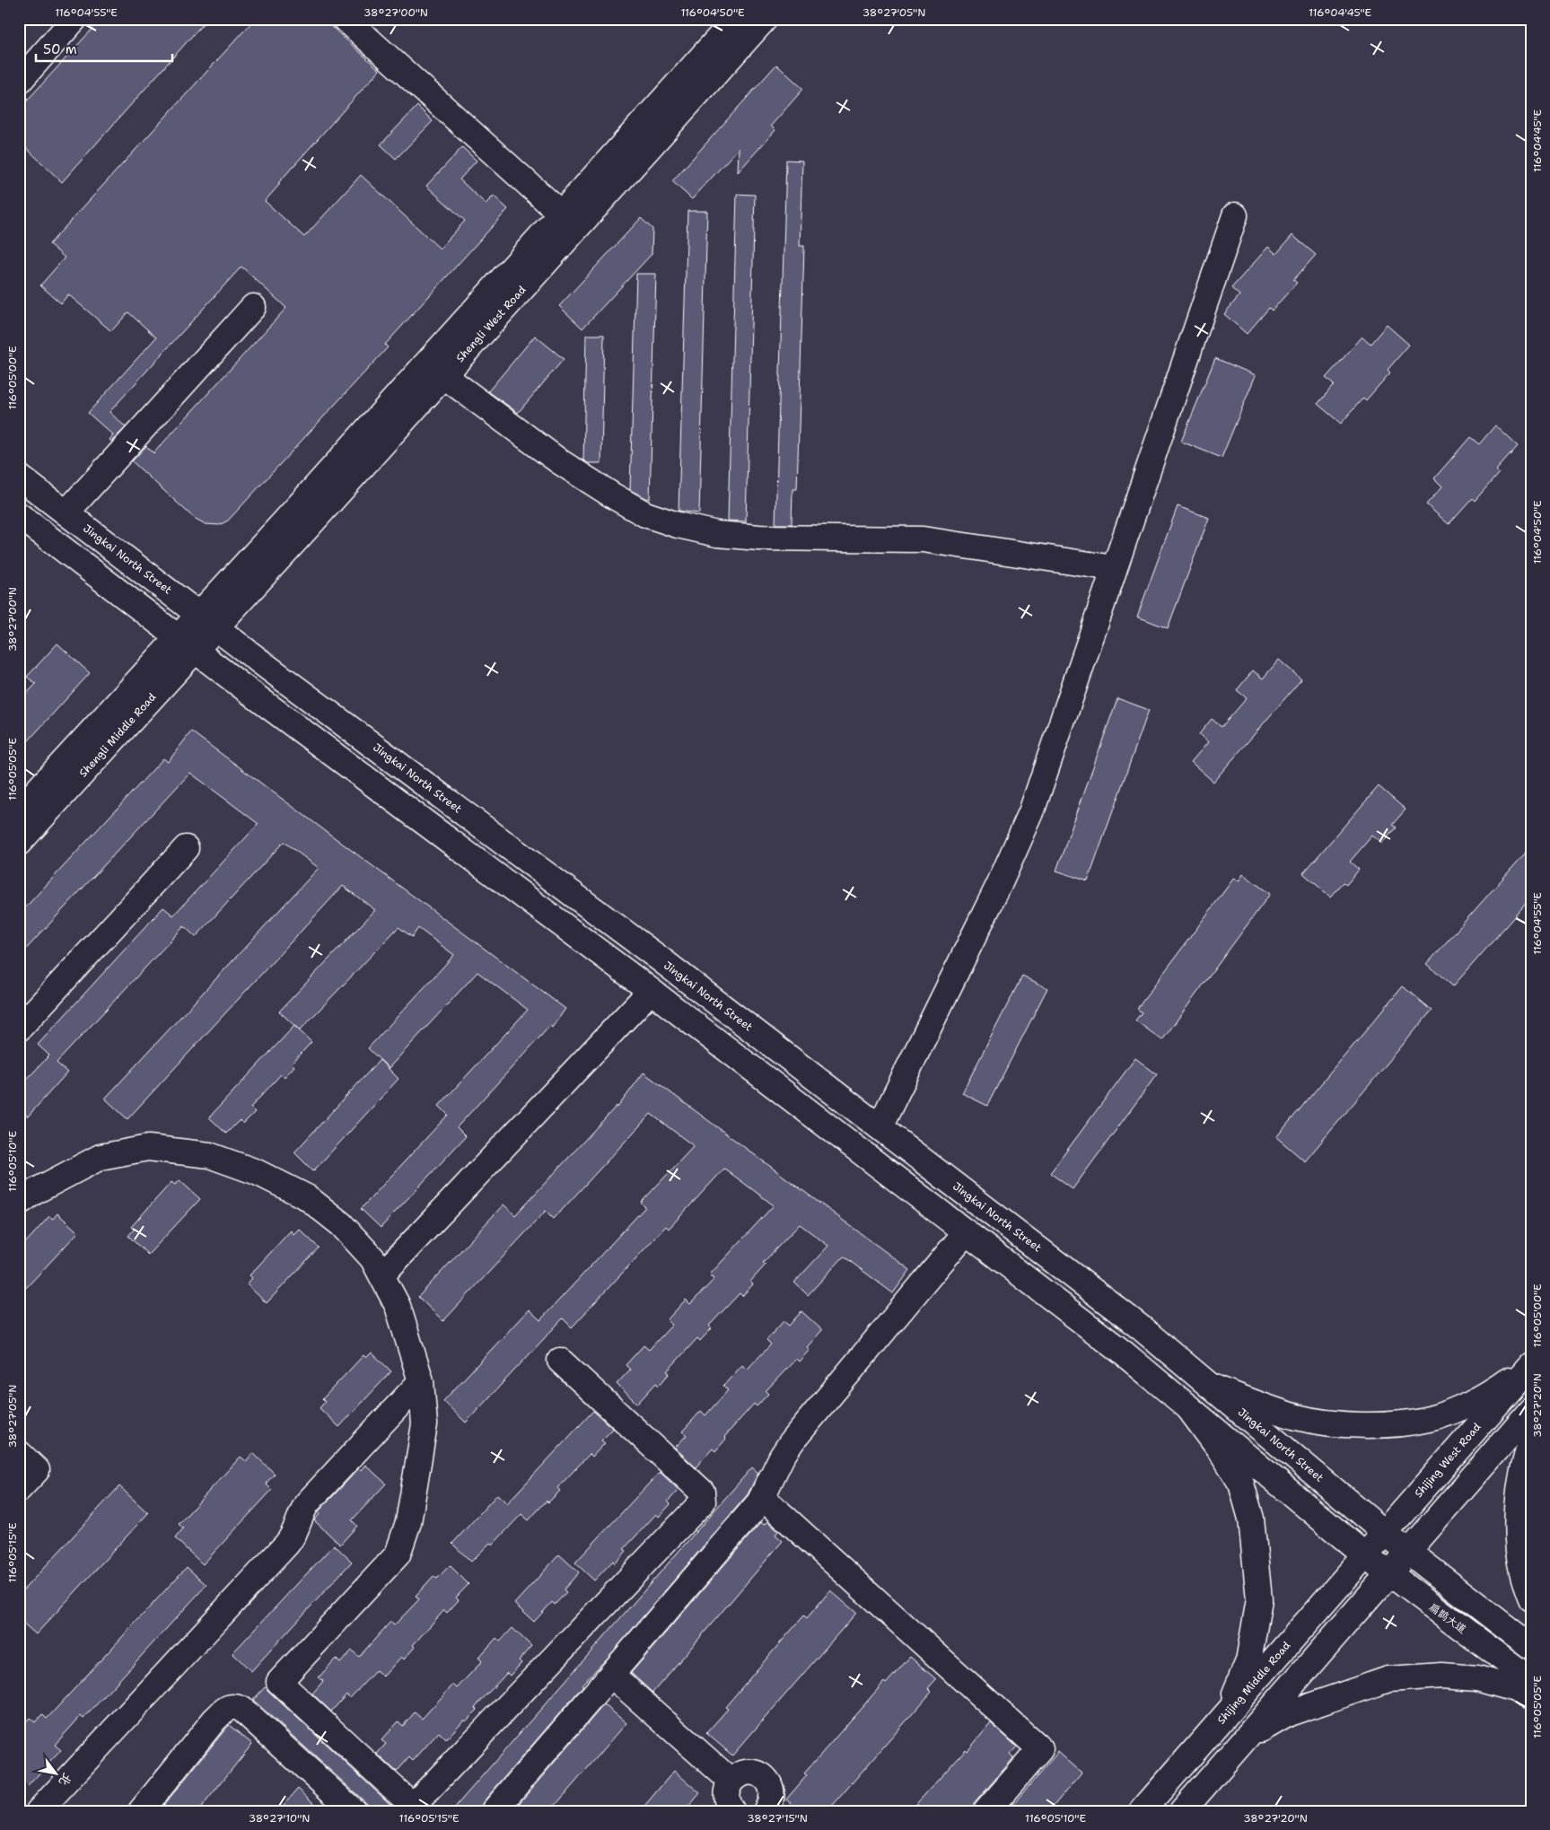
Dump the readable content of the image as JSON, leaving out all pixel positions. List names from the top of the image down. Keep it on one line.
{"streets":{"main road":["Shengli West Road","Jingkai North Street","Shengli Middle Road","Shijing West Road","扁鹊大道","Shijing Middle Road"]},"crossings":[["Shengli West Road","Jingkai North Street"],["Shengli West Road","Shengli Middle Road"],["Jingkai North Street","Shengli Middle Road"],["Jingkai North Street","Shijing West Road"],["Shijing West Road","扁鹊大道"],["Shijing West Road","Shijing Middle Road"],["扁鹊大道","Shijing Middle Road"]],"scale_bar":"50 m","north":"bottom right","coordinates":["116°04'55\"E","38°27'00\"N","116°04'50\"E","38°27'05\"N","116°04'45\"E","116°05'00\"E","116°05'05\"E","116°05'10\"E","38°27'20\"N","116°05'15\"E","38°27'10\"N","38°27'15\"N"]}
